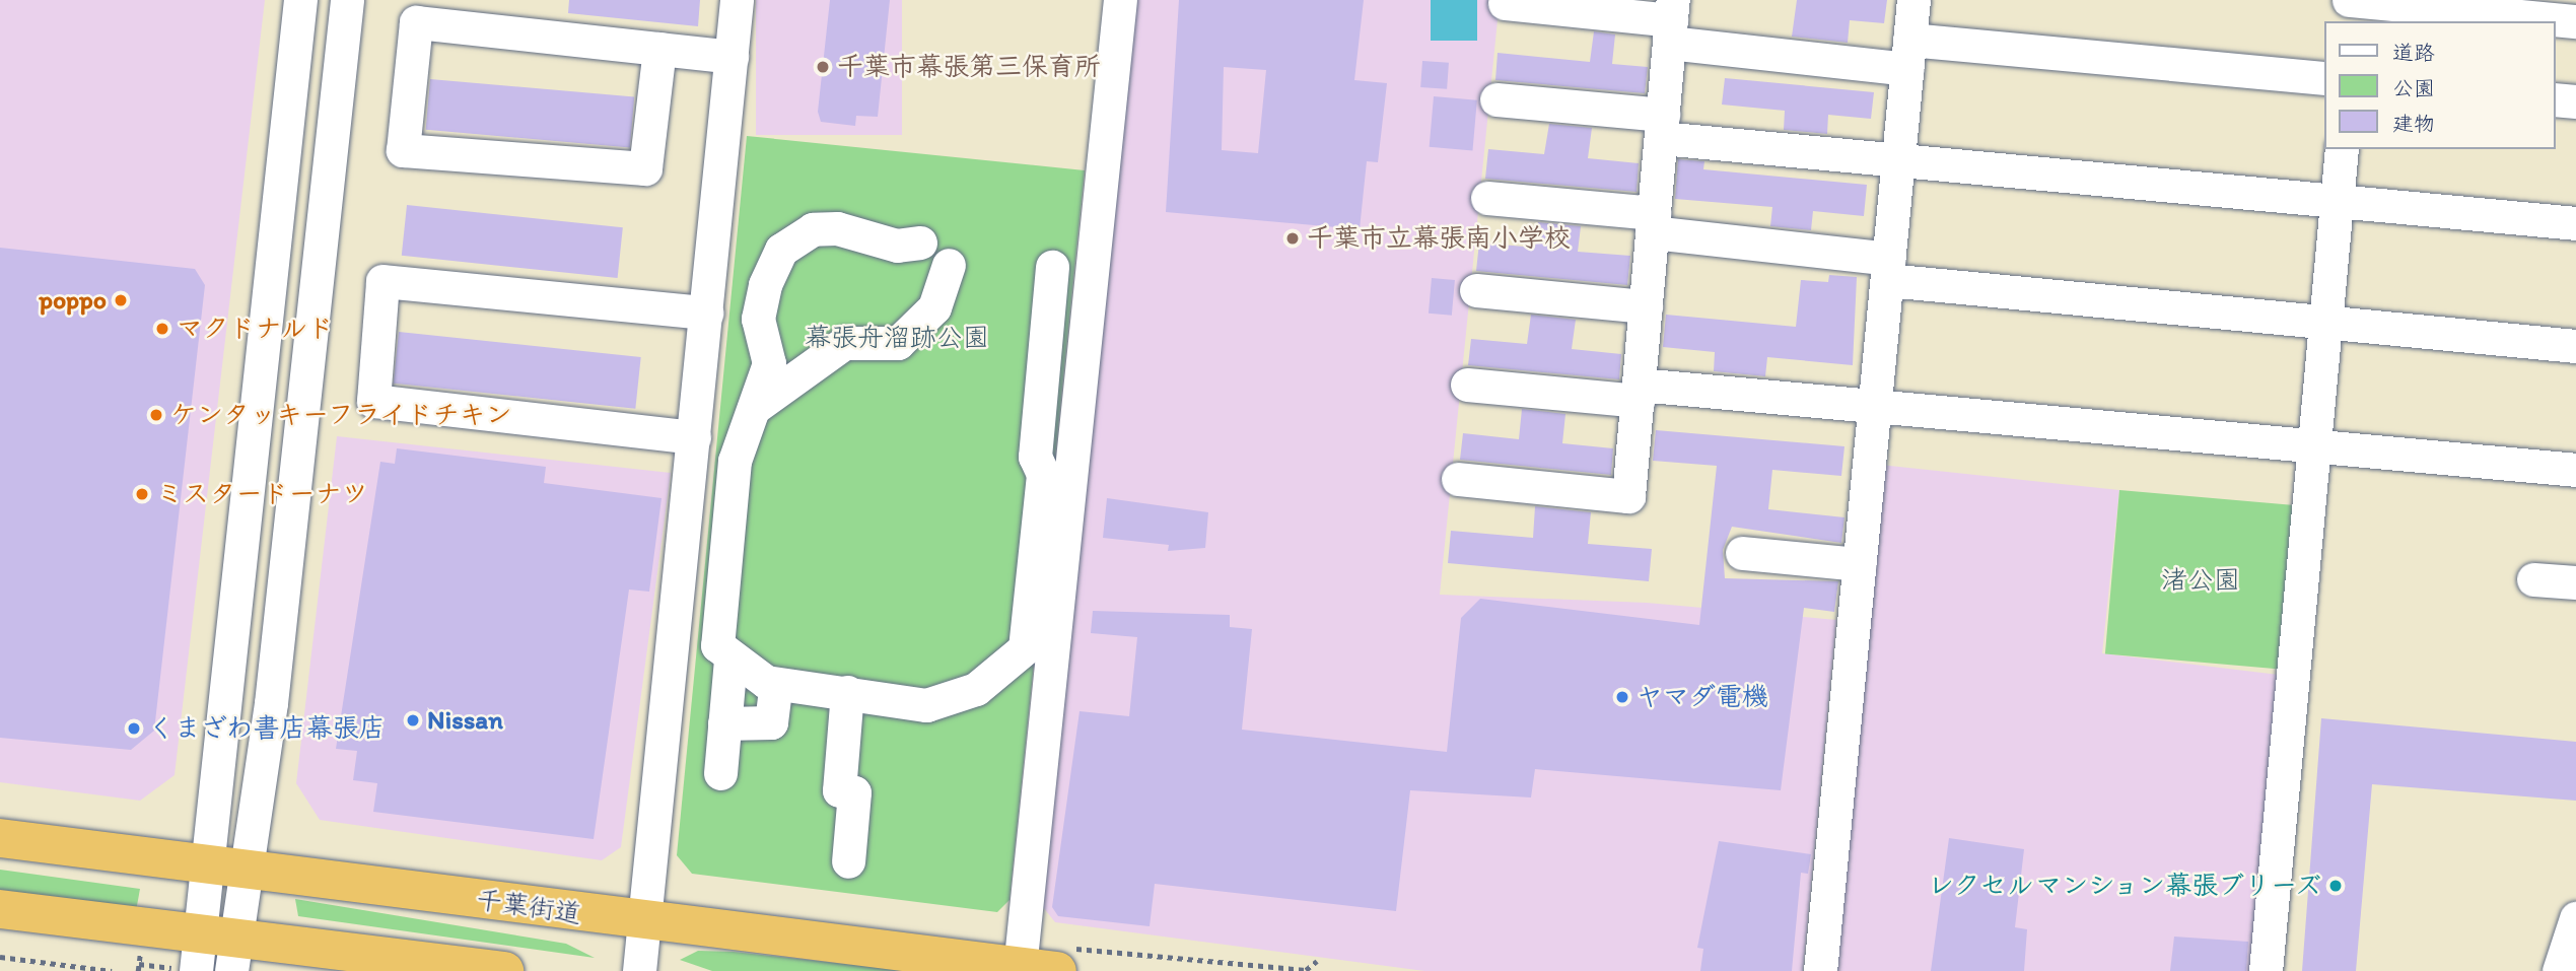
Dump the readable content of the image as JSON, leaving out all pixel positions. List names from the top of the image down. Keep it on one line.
{"streets":{"highway":["千葉街道"]},"parks":["幕張舟溜跡公園","渚公園"],"places":["千葉市幕張第三保育所","千葉市立幕張南小学校","poppo","マクドナルド","ケンタッキーフライドチキン","ミスタードーナツ","ヤマダ電機","Nissan","くまざわ書店幕張店","レクセルマンション幕張ブリーズ"],"legend":["道路","公園","建物"]}
